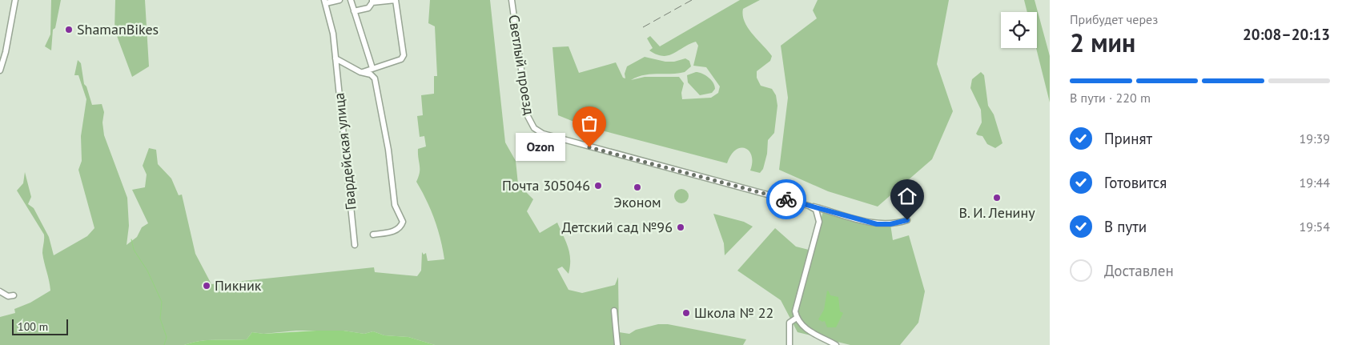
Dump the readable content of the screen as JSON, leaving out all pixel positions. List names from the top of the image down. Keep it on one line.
{"streets":{"street":["Светлый проезд","Гвардейская улица"]},"places":["ShamanBikes","Ozon","Почта 305046","Эконом","В. И. Ленину","Детский сад №96","Пикник","Школа № 22"],"scale_bar":"100 m","page":{"heading":["2 мин","Прибудет через","20:08–20:13"],"bar":"В пути · 220 m","list":[["Принят","19:39"],["Готовится","19:44"],["В пути","19:54"],"Доставлен"],"bubble":"Ozon","scale":"100 m"}}
